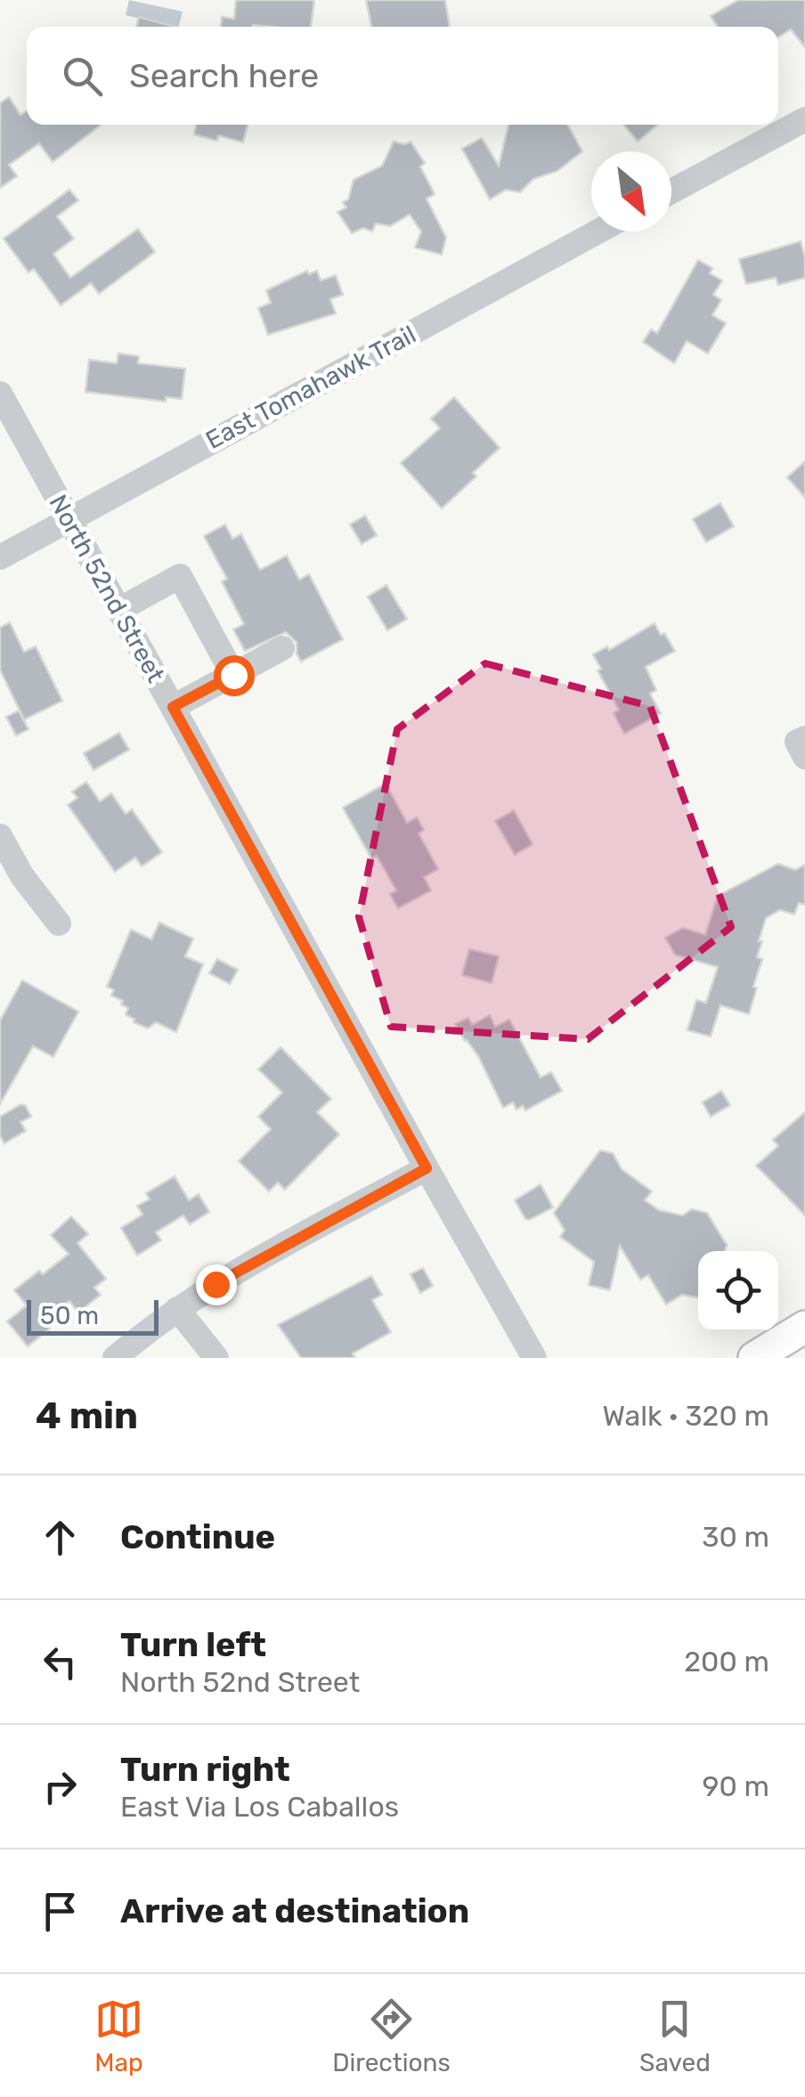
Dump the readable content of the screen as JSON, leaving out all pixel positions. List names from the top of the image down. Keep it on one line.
{"streets":{"street":["East Tomahawk Trail","North 52nd Street"]},"crossings":[["East Tomahawk Trail","North 52nd Street"]],"scale_bar":"50 m","north":"bottom right","page":{"search":"Search here","scale":"50 m","heading":["4 min","Walk · 320 m"],"list":[["Continue","30 m"],["Turn left","North 52nd Street","200 m"],["Turn right","East Via Los Caballos","90 m"],"Arrive at destination"],"nav":["Map","Directions","Saved"]}}
